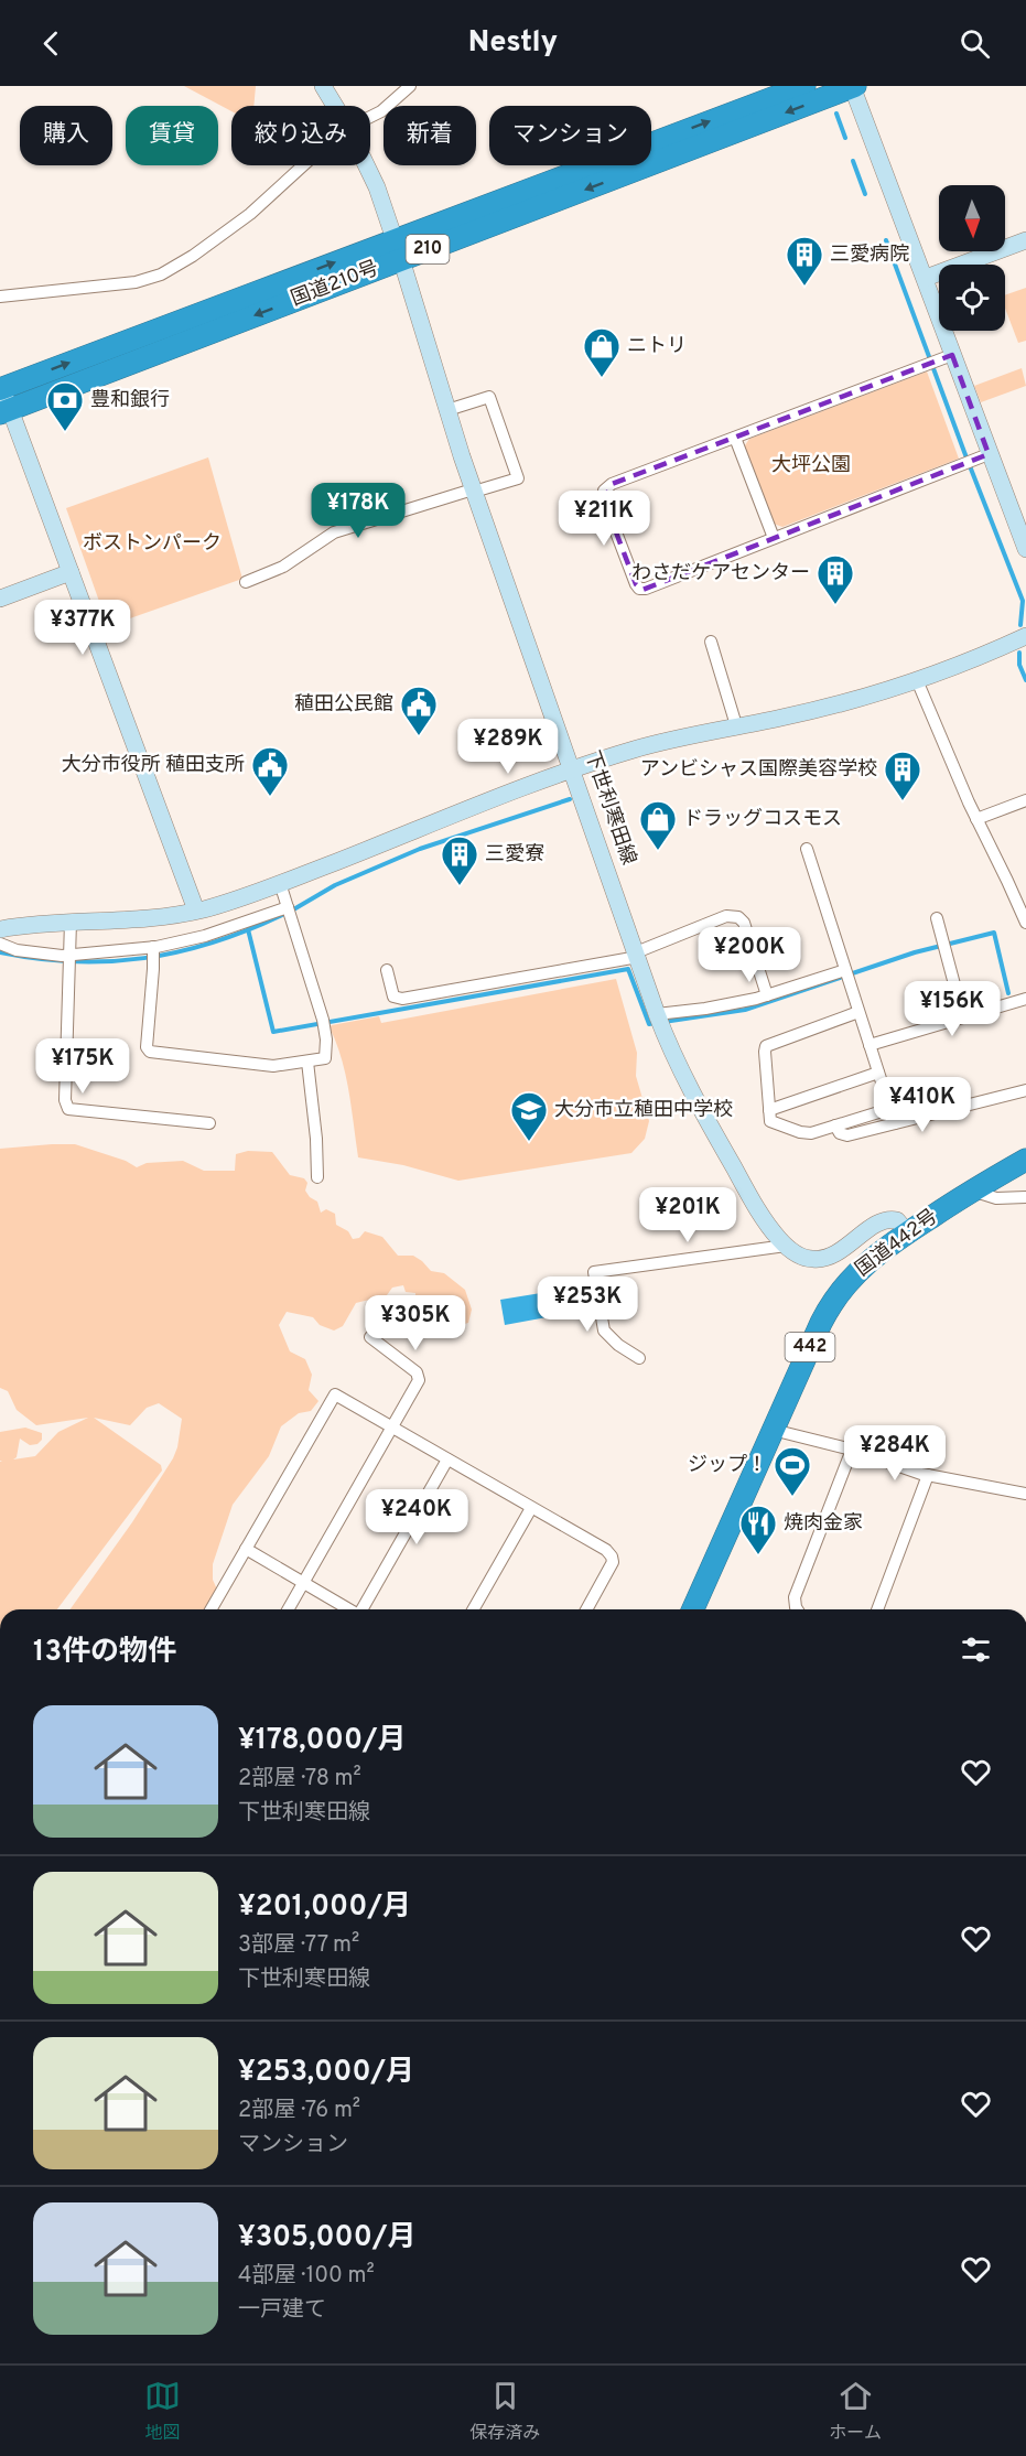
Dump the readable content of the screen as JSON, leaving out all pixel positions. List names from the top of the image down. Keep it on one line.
{"streets":{"highway":["210","国道210号","国道442号","442"],"street":["下世利寒田線"]},"crossings":[["国道210号","下世利寒田線"]],"parks":["大坪公園","ボストンパーク"],"places":{"building":["三愛病院","わさだケアセンター","アンビシャス国際美容学校","三愛寮"],"shop":["ニトリ","ドラッグコスモス"],"bank":["豊和銀行"],"public building":["稙田公民館","大分市役所 稙田支所"],"school or university":["大分市立稙田中学校"],"sports":["ジップ！"],"restaurant":["焼肉金家"]},"north":"bottom","page":{"header":"Nestly","chip":["購入","賃貸","絞り込み","新着","マンション"],"price":["¥178K","¥211K","¥377K","¥289K","¥200K","¥156K","¥175K","¥410K","¥201K","¥253K","¥305K","¥284K","¥240K"],"heading":"13件の物件","list":[{"name":"¥178,000/月","note":"2部屋 · 78 m² · 下世利寒田線"},{"name":"¥201,000/月","note":"3部屋 · 77 m² · 下世利寒田線"},{"name":"¥253,000/月","note":"2部屋 · 76 m² · マンション"},{"name":"¥305,000/月","note":"4部屋 · 100 m² · 一戸建て"}],"tabs":["地図","保存済み","ホーム"]}}
